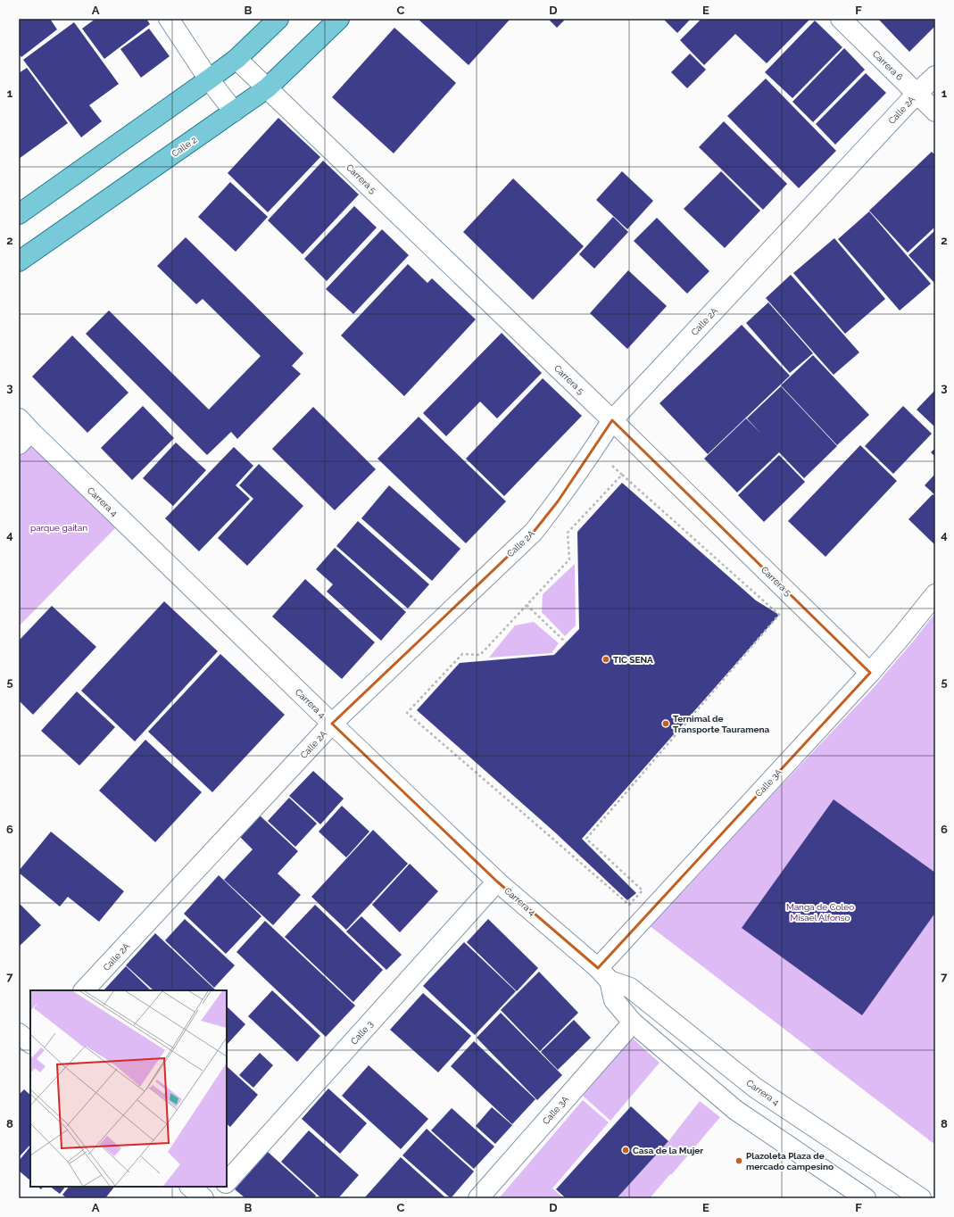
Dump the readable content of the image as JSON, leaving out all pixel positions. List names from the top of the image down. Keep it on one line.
{"streets":{"main road":["Calle 2"],"street":["Carrera 6","Calle 2A","Carrera 5","Carrera 4","Calle 3A","Calle 3"]},"crossings":[["Carrera 6","Calle 2A"],["Calle 2A","Carrera 5"],["Calle 2A","Carrera 4"],["Calle 2","Carrera 5"],["Carrera 5","Calle 3A"],["Carrera 4","Calle 3A"],["Carrera 4","Calle 3"]],"parks":["parque gaitan","Manga de Coleo Misael Alfonso"],"places":["TIC SENA","Ternimal de Transporte Tauramena","Casa de la Mujer","Plazoleta Plaza de mercado campesino"],"grid":{"columns":["A","B","C","D","E","F"],"rows":["1","2","3","4","5","6","7","8"]}}
